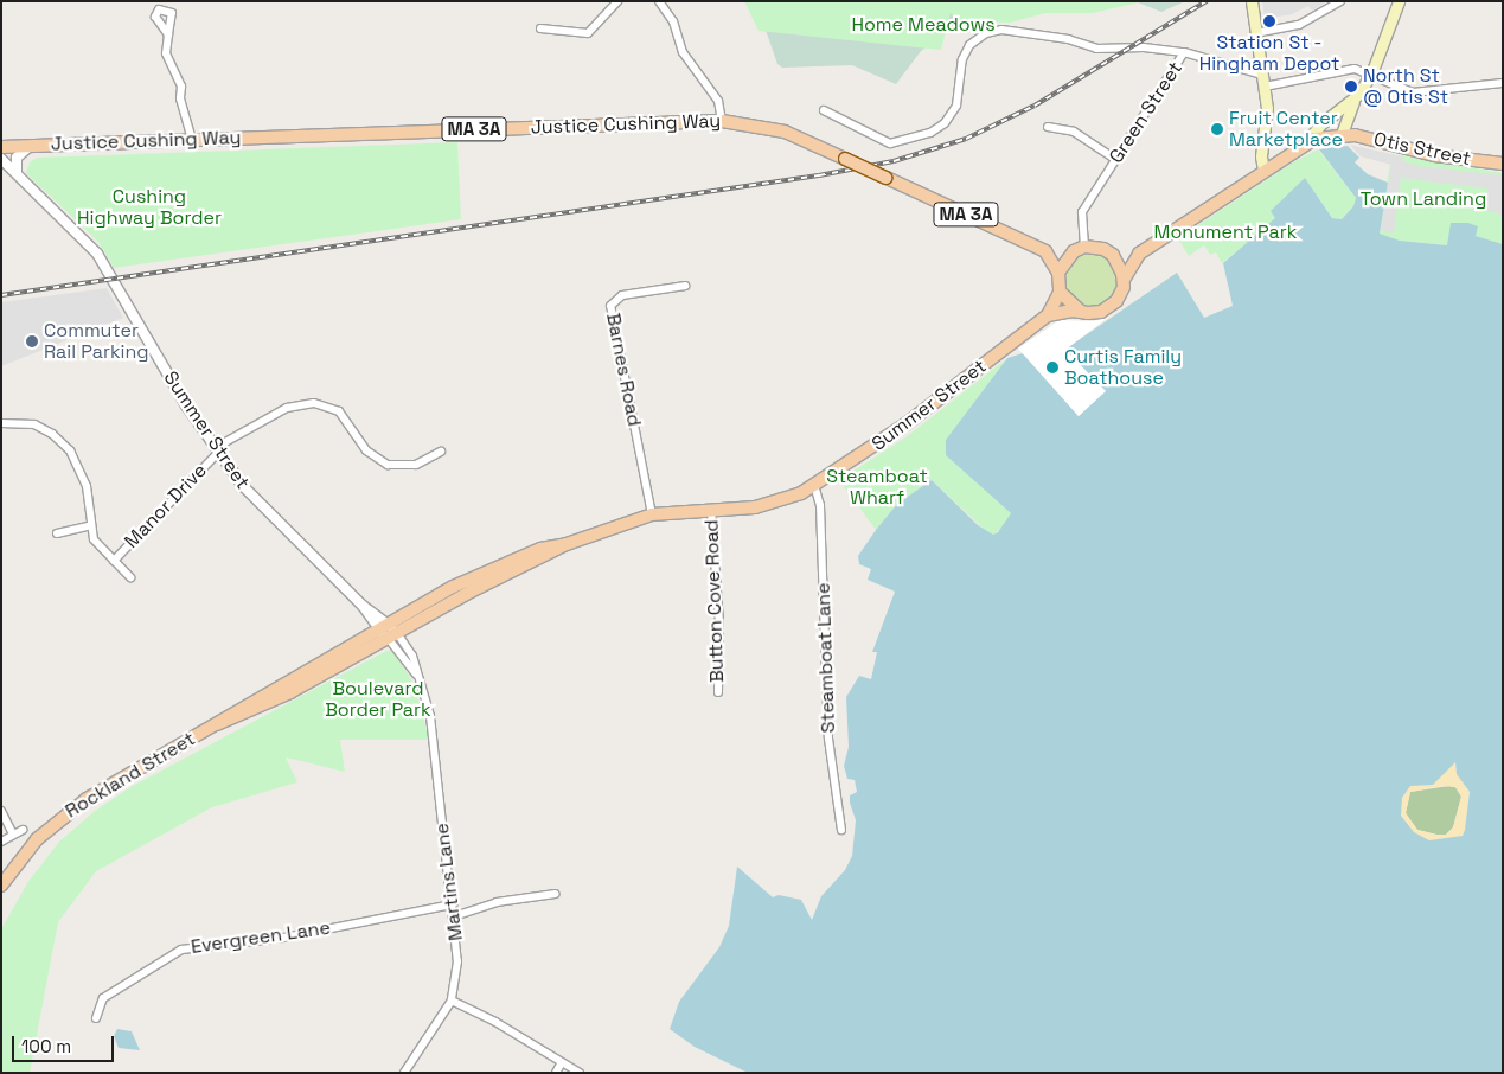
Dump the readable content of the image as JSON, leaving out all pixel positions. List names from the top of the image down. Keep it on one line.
{"streets":{"main road":["Justice Cushing Way","MA 3A","Otis Street","Summer Street","Rockland Street"],"street":["Green Street","Barnes Road","Manor Drive","Button Cove Road","Steamboat Lane","Martins Lane","Evergreen Lane"]},"crossings":[["Green Street","Justice Cushing Way"],["Green Street","MA 3A"],["Green Street","Summer Street"],["Justice Cushing Way","MA 3A"],["Justice Cushing Way","Summer Street"],["MA 3A","Summer Street"],["Barnes Road","Summer Street"],["Summer Street","Manor Drive"],["Summer Street","Button Cove Road"],["Summer Street","Steamboat Lane"],["Summer Street","Rockland Street"],["Summer Street","Martins Lane"],["Rockland Street","Martins Lane"],["Martins Lane","Evergreen Lane"]],"parks":["Home Meadows","Cushing Highway Border","Town Landing","Monument Park","Steamboat Wharf","Boulevard Border Park"],"places":["Station St - Hingham Depot","North St @ Otis St","Fruit Center Marketplace","Commuter Rail Parking","Curtis Family Boathouse"],"scale_bar":"100 m"}
